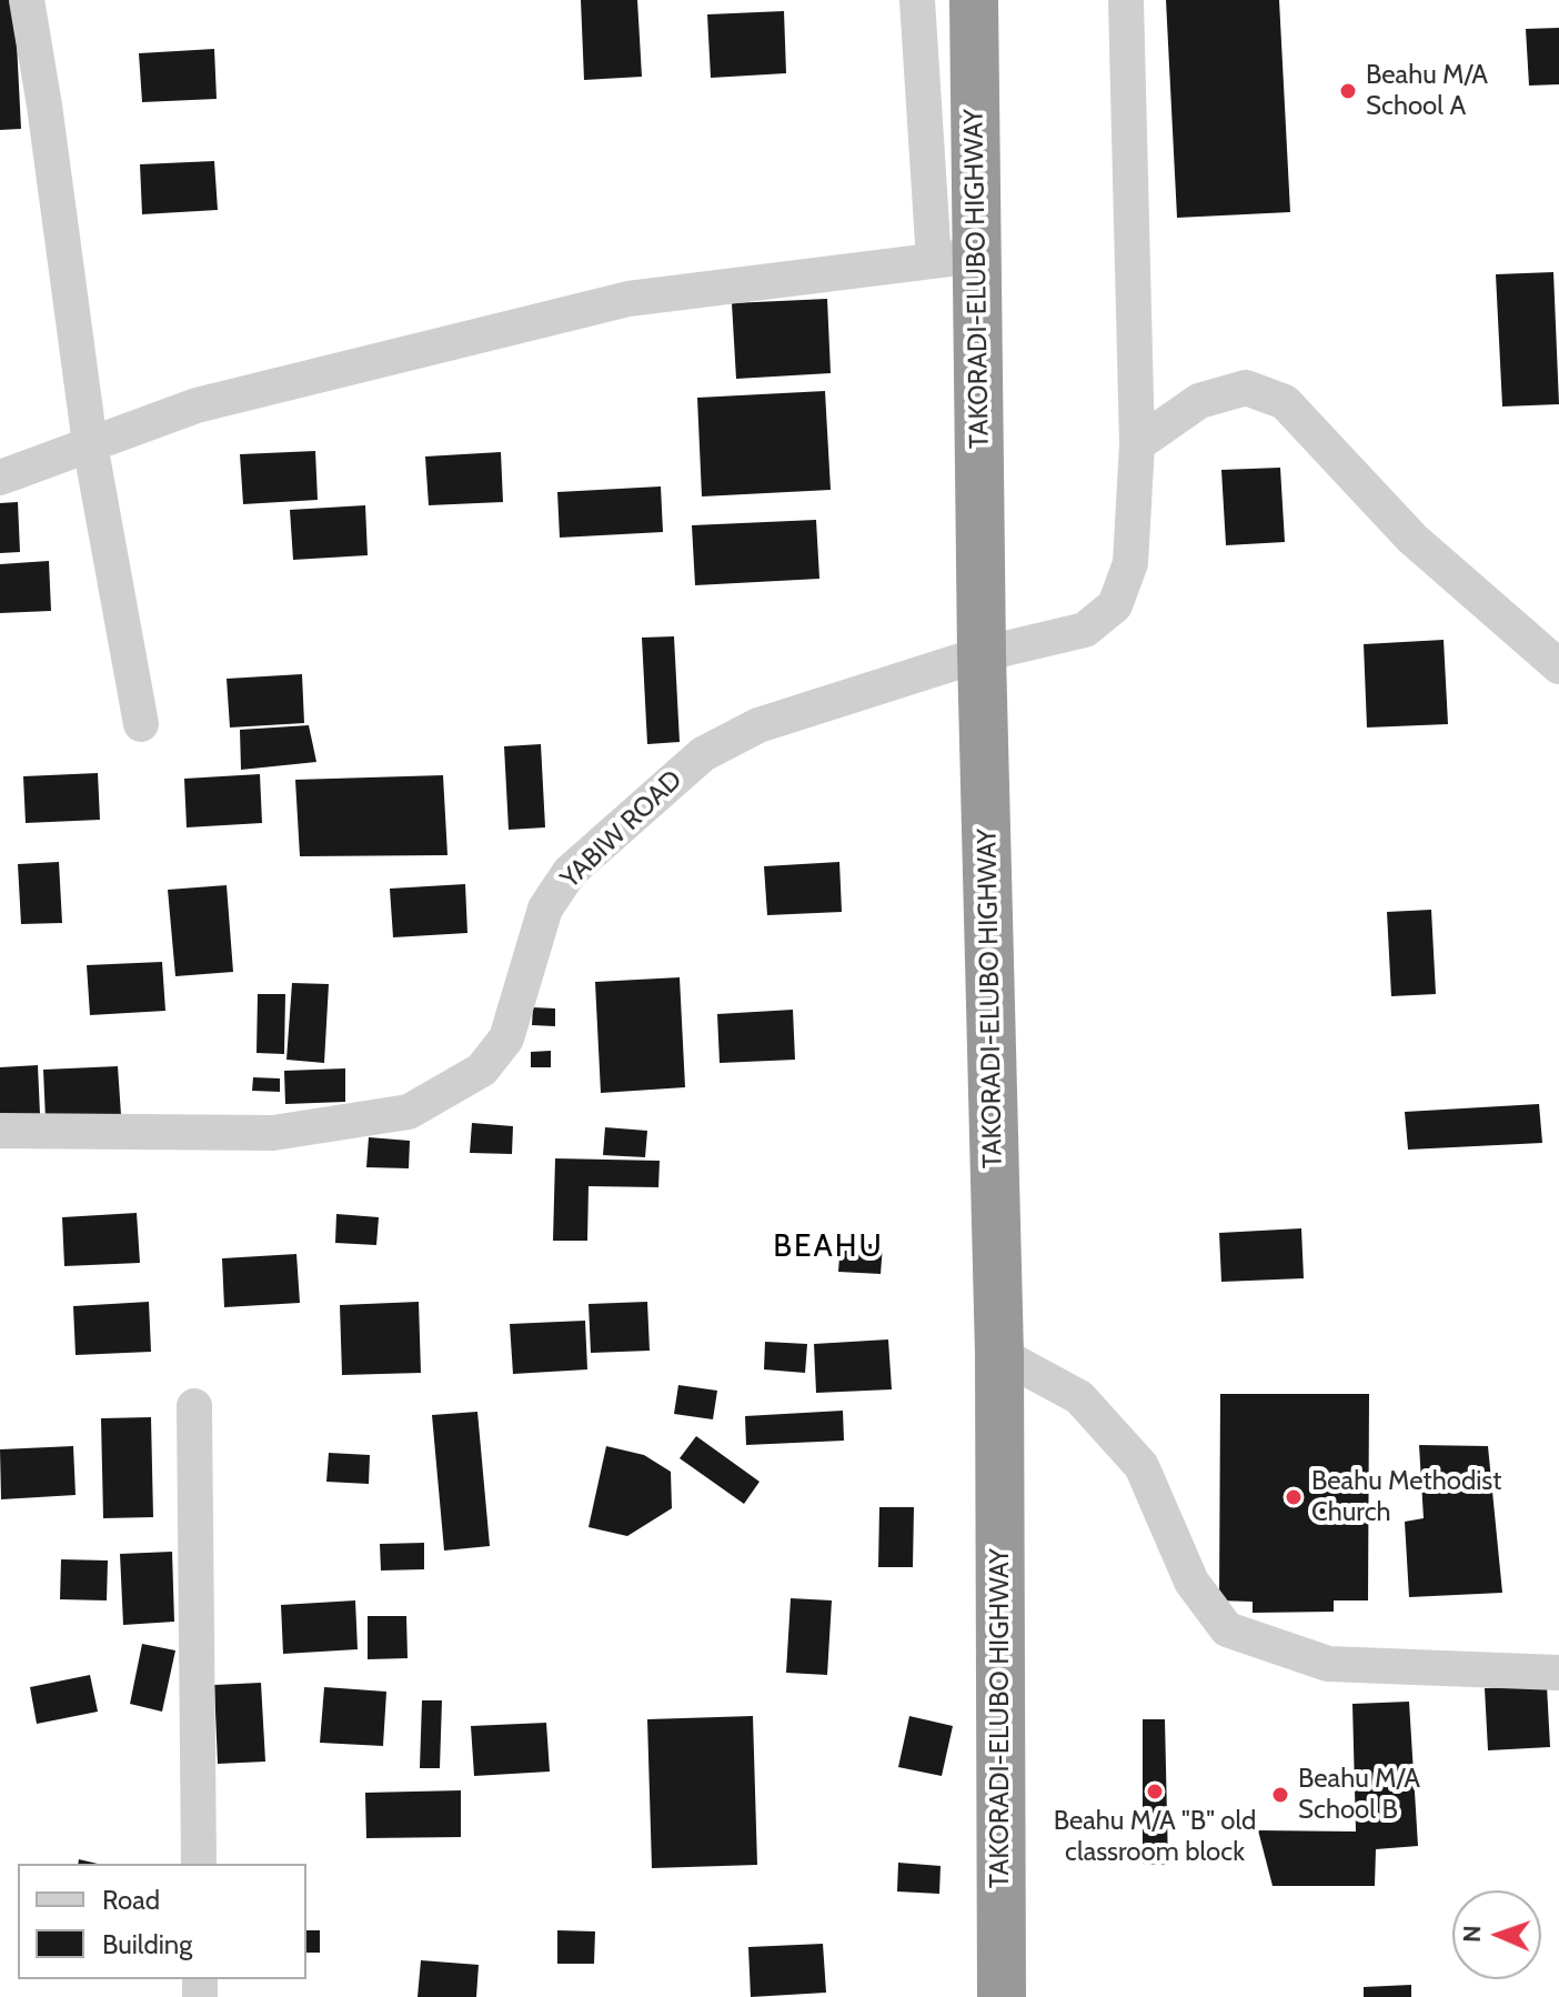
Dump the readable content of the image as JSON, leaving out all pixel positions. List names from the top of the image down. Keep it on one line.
{"streets":{"highway":["TAKORADI-ELUBO HIGHWAY"],"street":["YABIW ROAD"]},"crossings":[["TAKORADI-ELUBO HIGHWAY","YABIW ROAD"]],"districts":["BEAHU"],"places":["Beahu M/A School A","Beahu Methodist Church","Beahu M/A \"B\" old classroom block","Beahu M/A School B"],"legend":["Road","Building"],"north":"left"}
